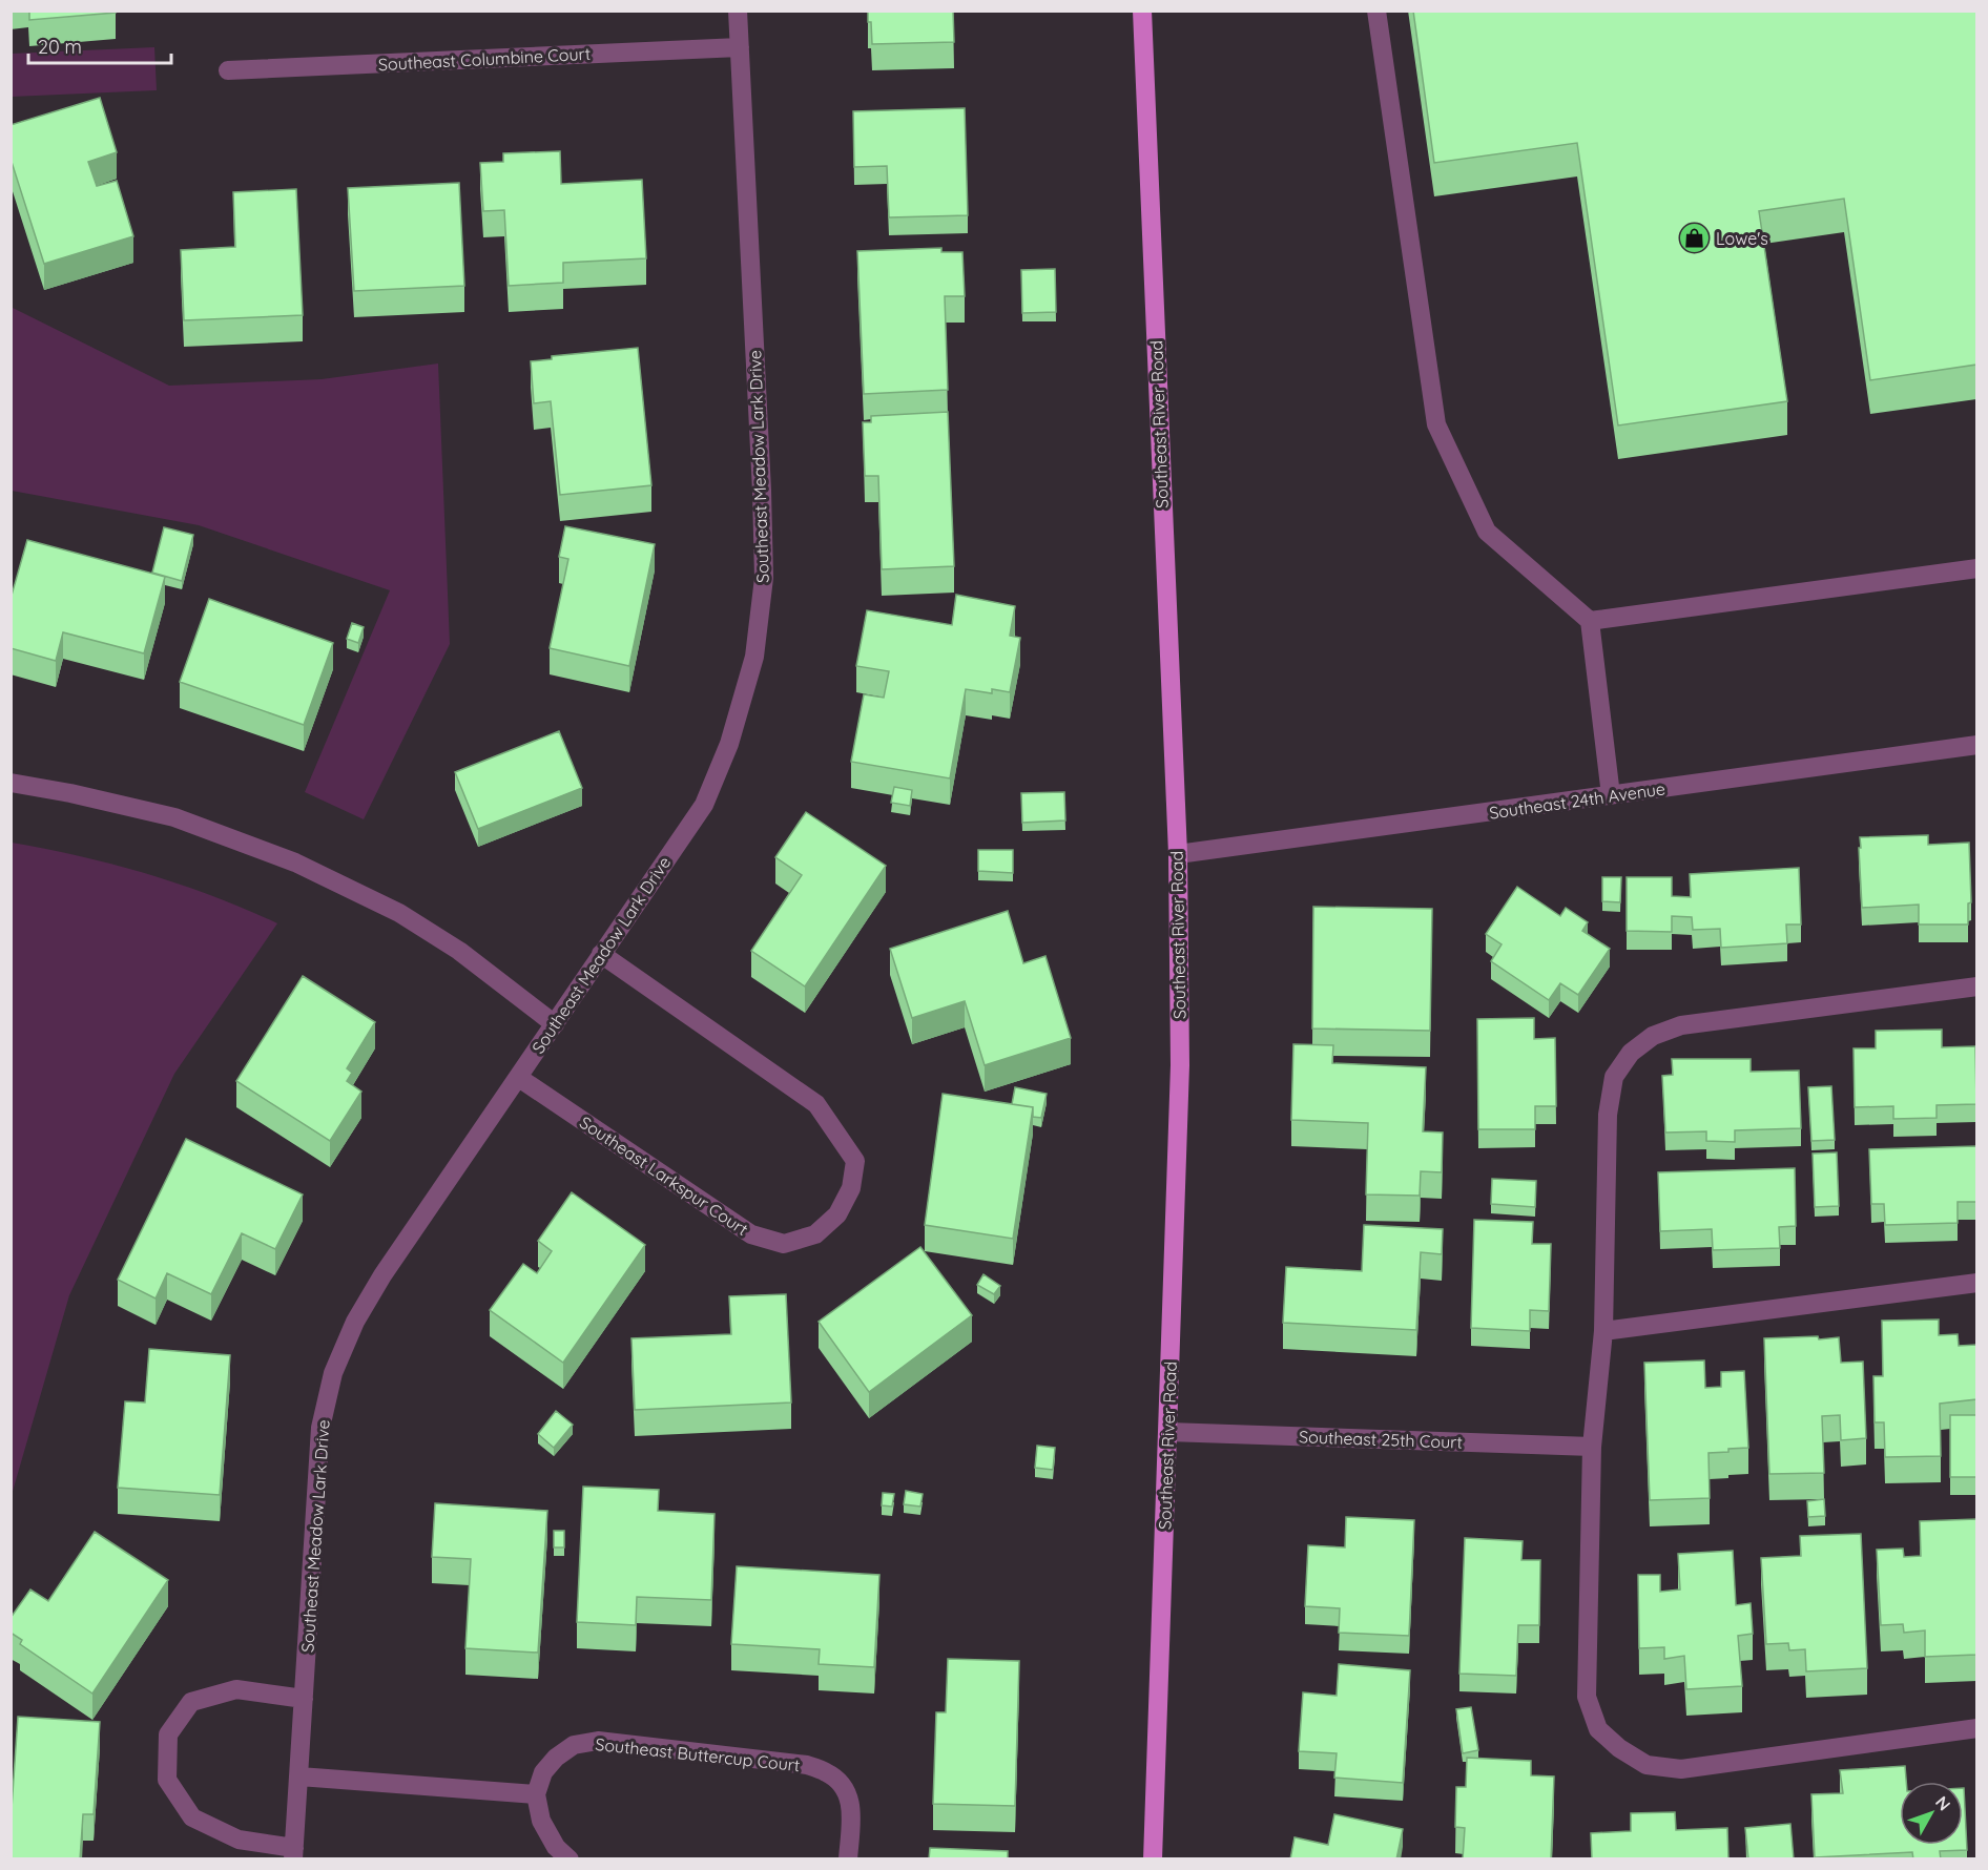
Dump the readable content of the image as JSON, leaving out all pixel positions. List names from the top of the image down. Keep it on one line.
{"streets":{"main road":["Southeast River Road"],"street":["Southeast Columbine Court","Southeast Meadow Lark Drive","Southeast 24th Avenue","Southeast Larkspur Court","Southeast 25th Court","Southeast Buttercup Court"]},"crossings":[["Southeast Columbine Court","Southeast Meadow Lark Drive"],["Southeast River Road","Southeast 24th Avenue"],["Southeast River Road","Southeast 25th Court"],["Southeast Meadow Lark Drive","Southeast Larkspur Court"]],"places":{"shop":["Lowe's"]},"scale_bar":"20 m","north":"top right"}
